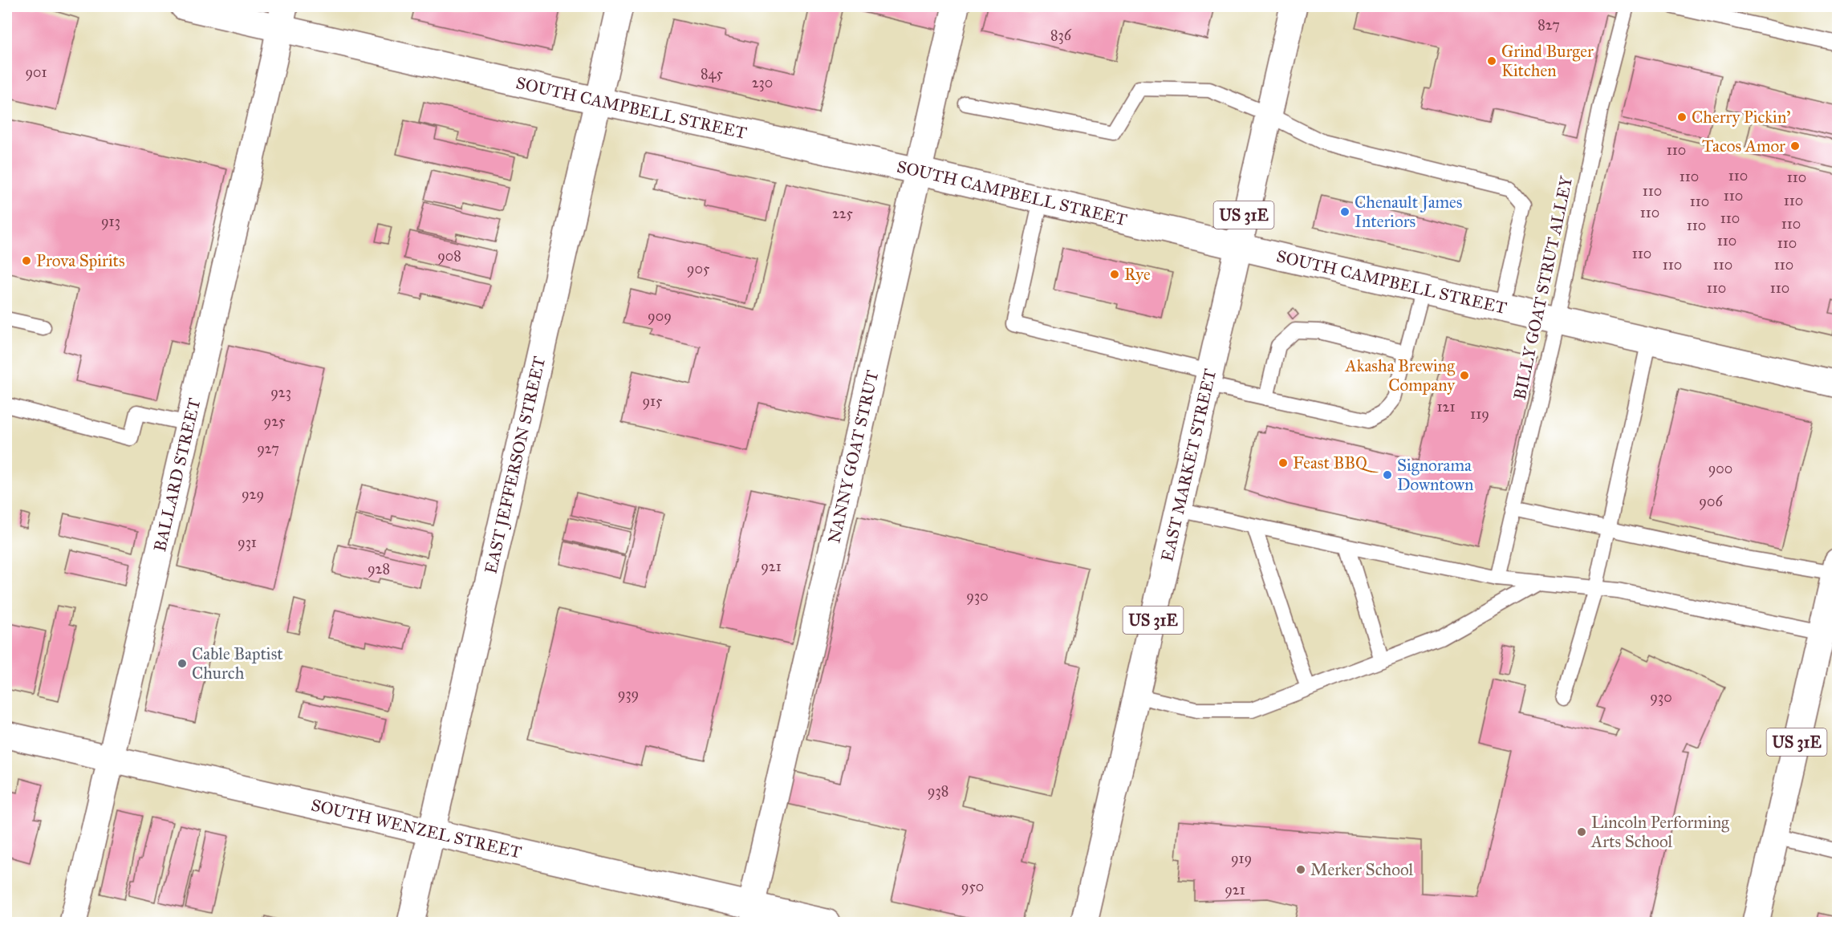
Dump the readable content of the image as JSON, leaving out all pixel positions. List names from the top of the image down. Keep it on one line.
{"streets":{"street":["SOUTH CAMPBELL STREET","US 31E","NANNY GOAT STRUT","EAST JEFFERSON STREET","EAST MARKET STREET","BALLARD STREET","SOUTH WENZEL STREET"],"lane":["BILLY GOAT STRUT ALLEY"]},"crossings":[["SOUTH CAMPBELL STREET","BILLY GOAT STRUT ALLEY"],["SOUTH CAMPBELL STREET","NANNY GOAT STRUT"],["SOUTH CAMPBELL STREET","EAST JEFFERSON STREET"],["SOUTH CAMPBELL STREET","EAST MARKET STREET"],["SOUTH CAMPBELL STREET","BALLARD STREET"],["NANNY GOAT STRUT","SOUTH WENZEL STREET"],["EAST JEFFERSON STREET","SOUTH WENZEL STREET"],["BALLARD STREET","SOUTH WENZEL STREET"]],"places":["Grind Burger Kitchen","Cherry Pickin'","Tacos Amor","Chenault James Interiors","Prova Spirits","Rye","Akasha Brewing Company","Feast BBQ","Signorama Downtown","Cable Baptist Church","Lincoln Performing Arts School","Merker School"],"house_numbers":["827","836","901","845","230","110","110","110","110","110","110","110","110","110","225","110","913","110","110","110","110","110","908","110","110","110","905","110","110","909","923","915","121","119","925","927","900","929","906","931","921","928","930","939","930","938","919","950","921"]}
